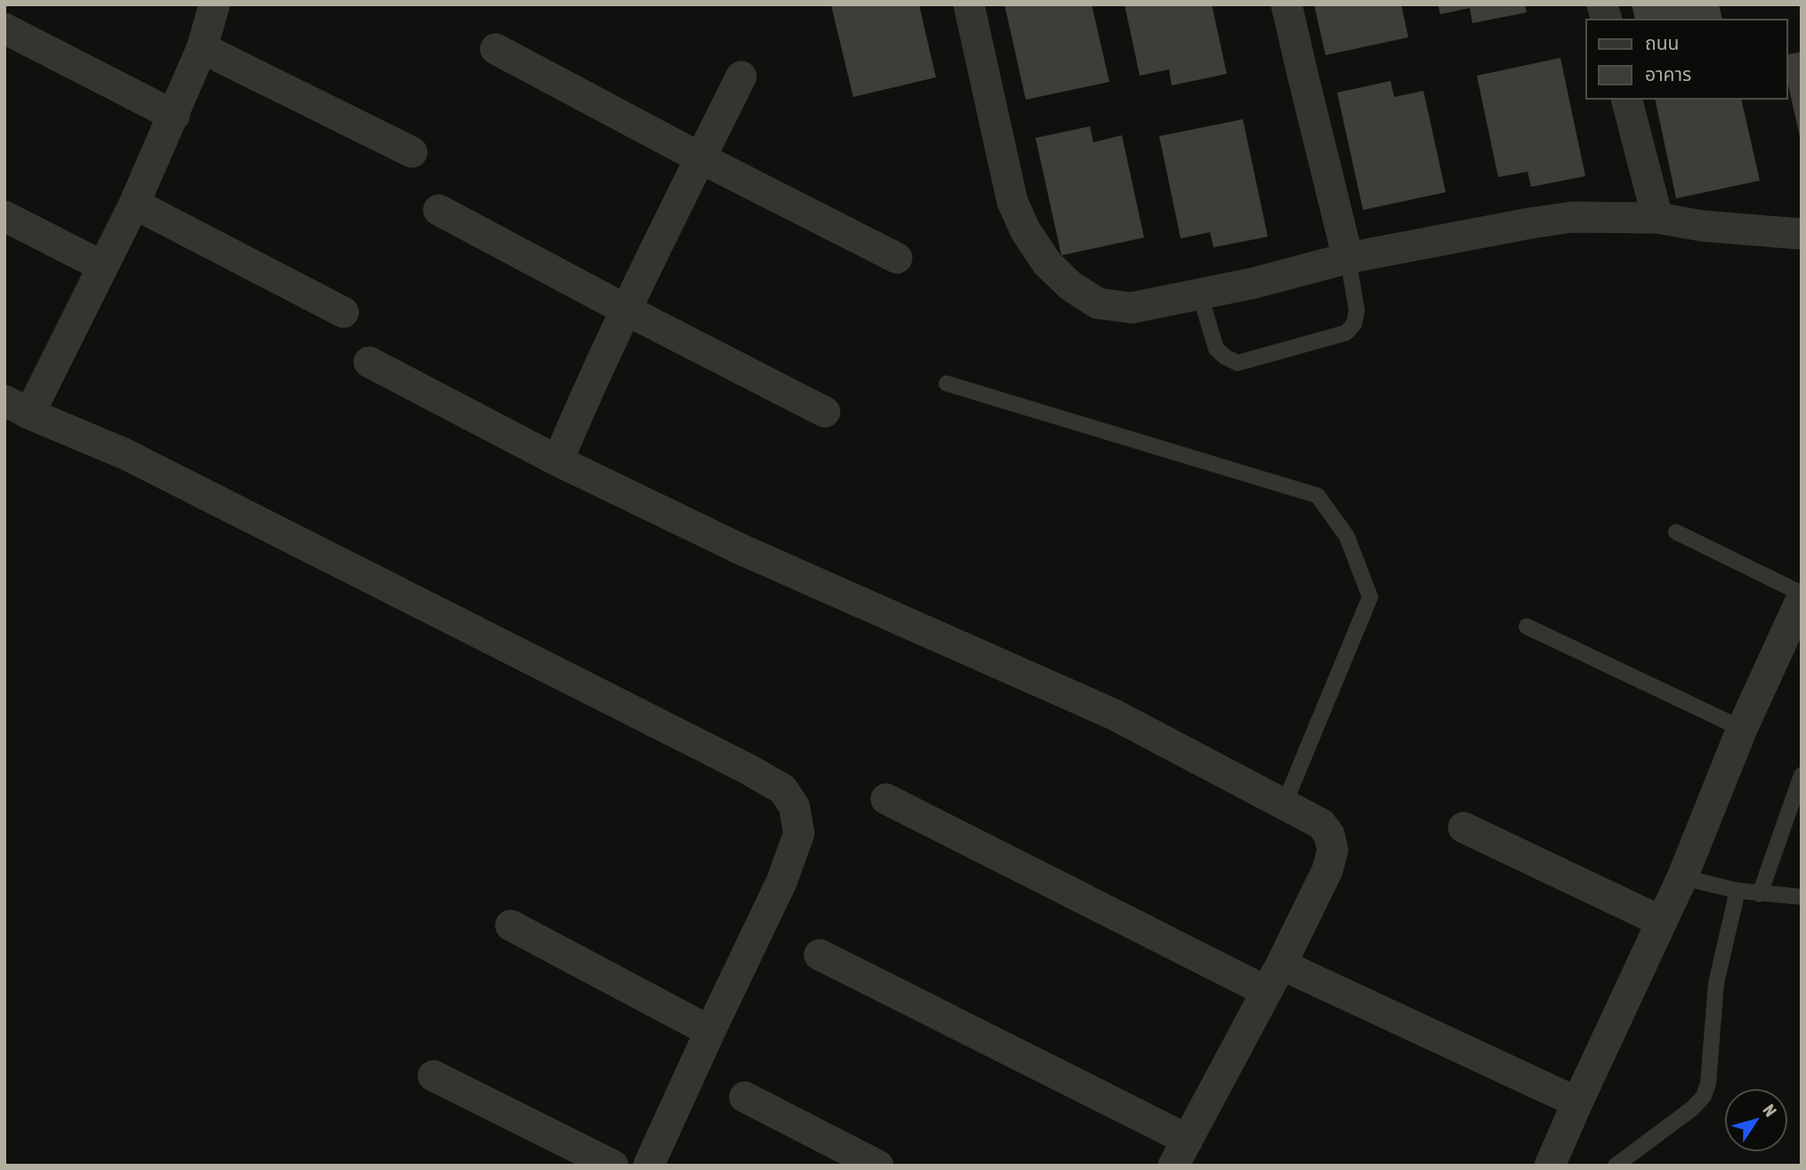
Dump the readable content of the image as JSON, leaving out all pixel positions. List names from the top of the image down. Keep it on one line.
{"legend":["ถนน","อาคาร"],"north":"top right"}
